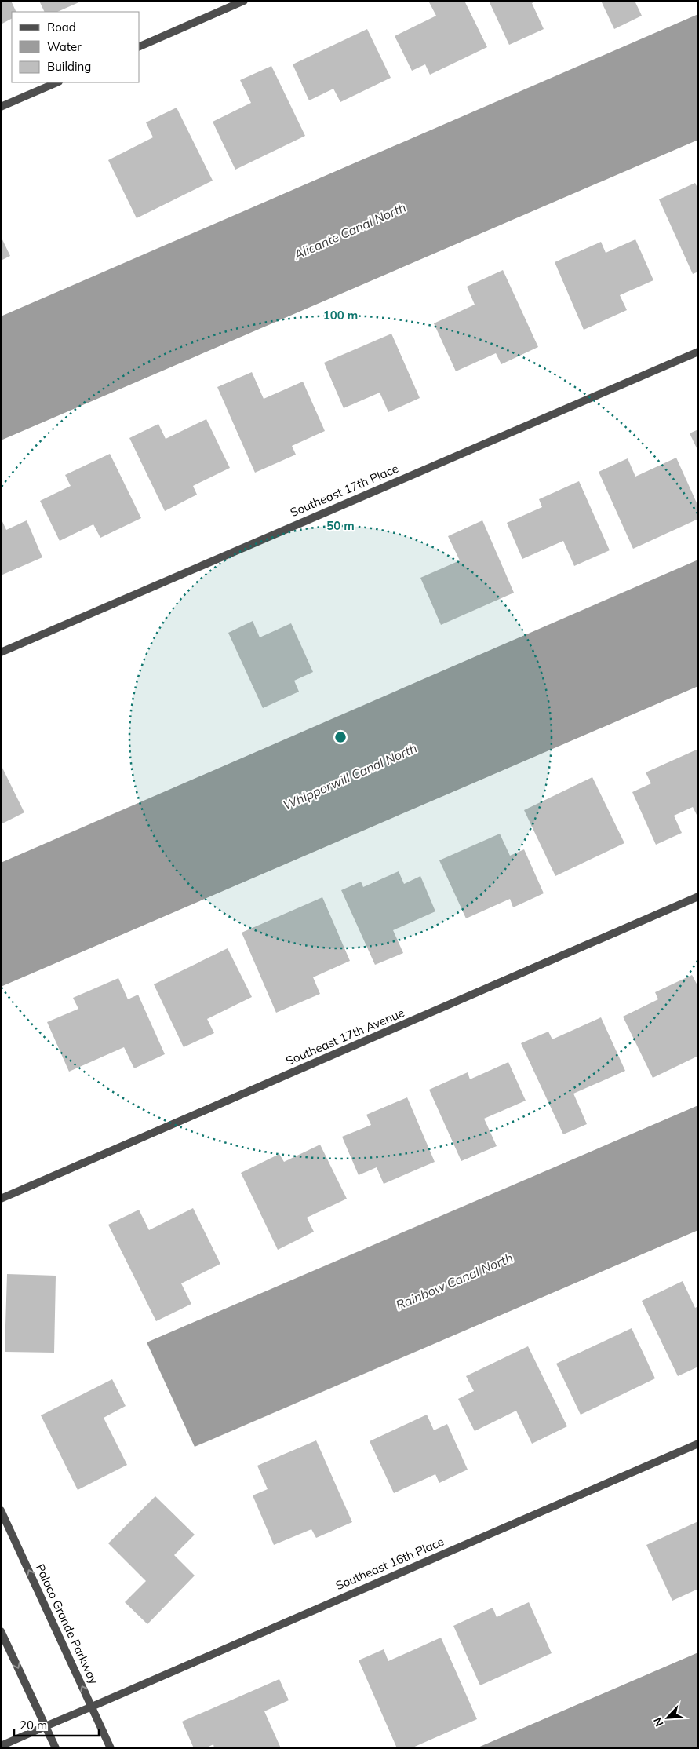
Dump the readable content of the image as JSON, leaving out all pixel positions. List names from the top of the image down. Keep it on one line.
{"streets":{"street":["Southeast 17th Place","Southeast 17th Avenue","Southeast 16th Place","Palaco Grande Parkway"]},"crossings":[["Southeast 16th Place","Palaco Grande Parkway"]],"water":["Alicante Canal North","Whipporwill Canal North","Rainbow Canal North"],"legend":["Road","Water","Building"],"scale_bar":"20 m","north":"bottom left","rings":["100 m","50 m"]}
